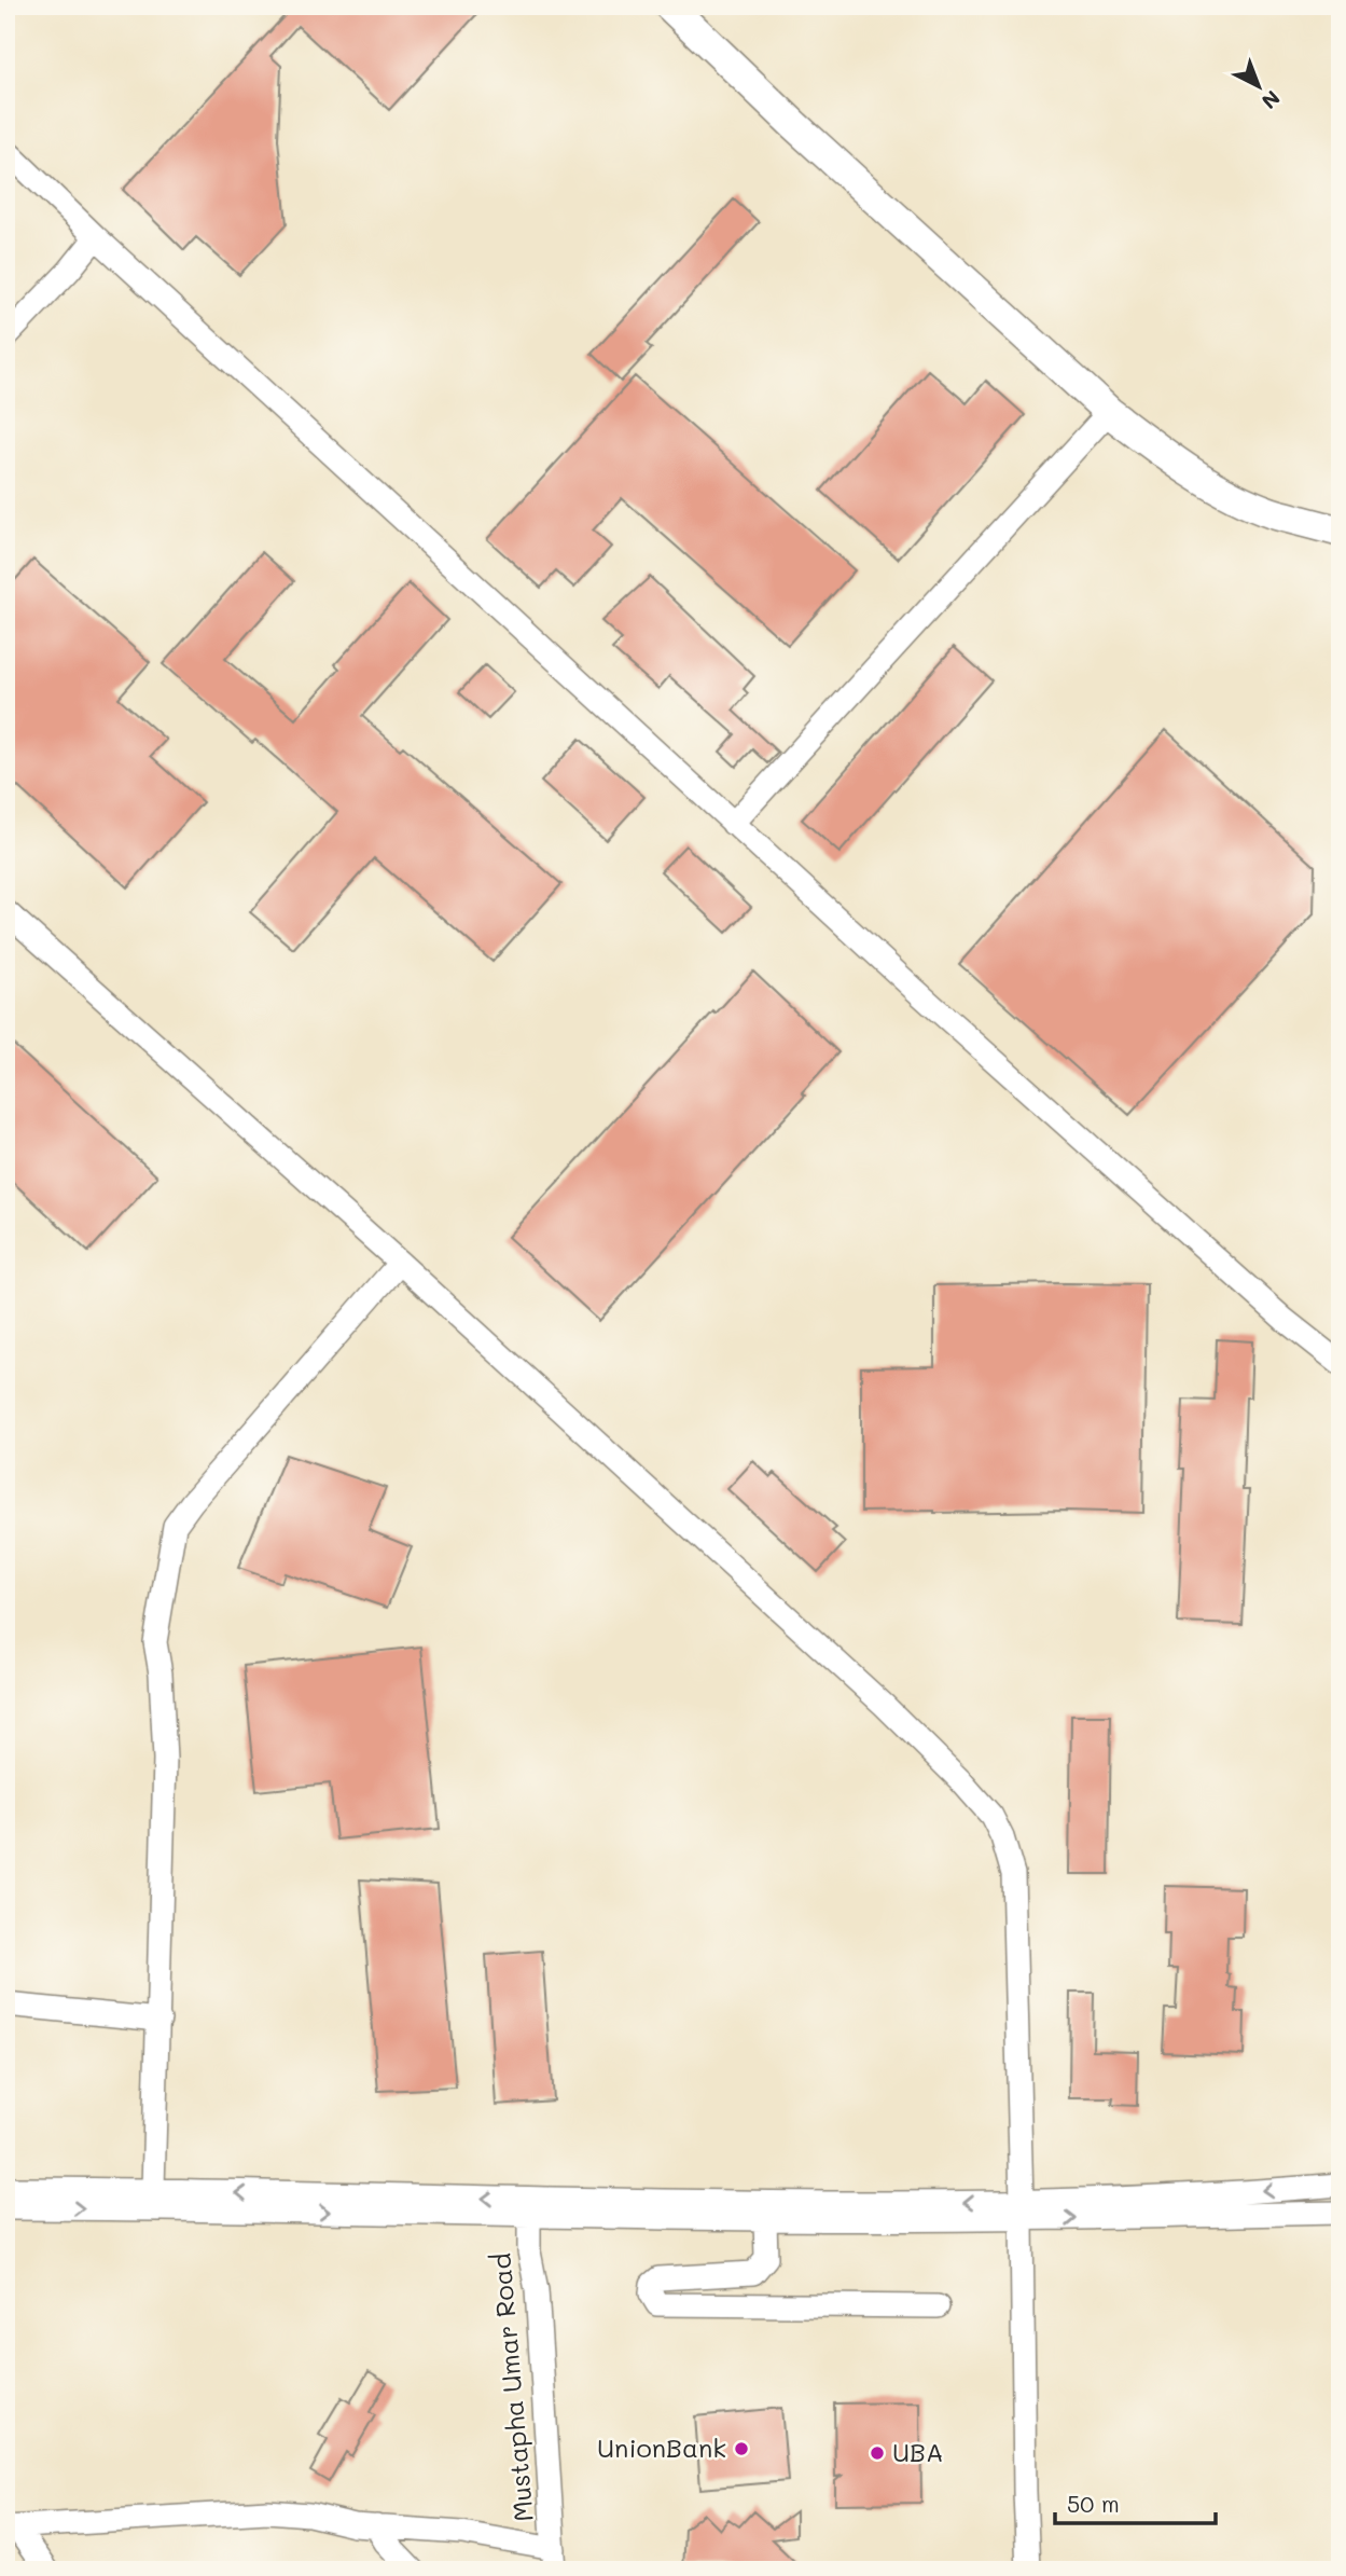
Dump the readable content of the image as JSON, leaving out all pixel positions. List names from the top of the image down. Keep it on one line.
{"streets":{"street":["Mustapha Umar Road"]},"places":["UnionBank","UBA"],"scale_bar":"50 m","north":"bottom right"}
